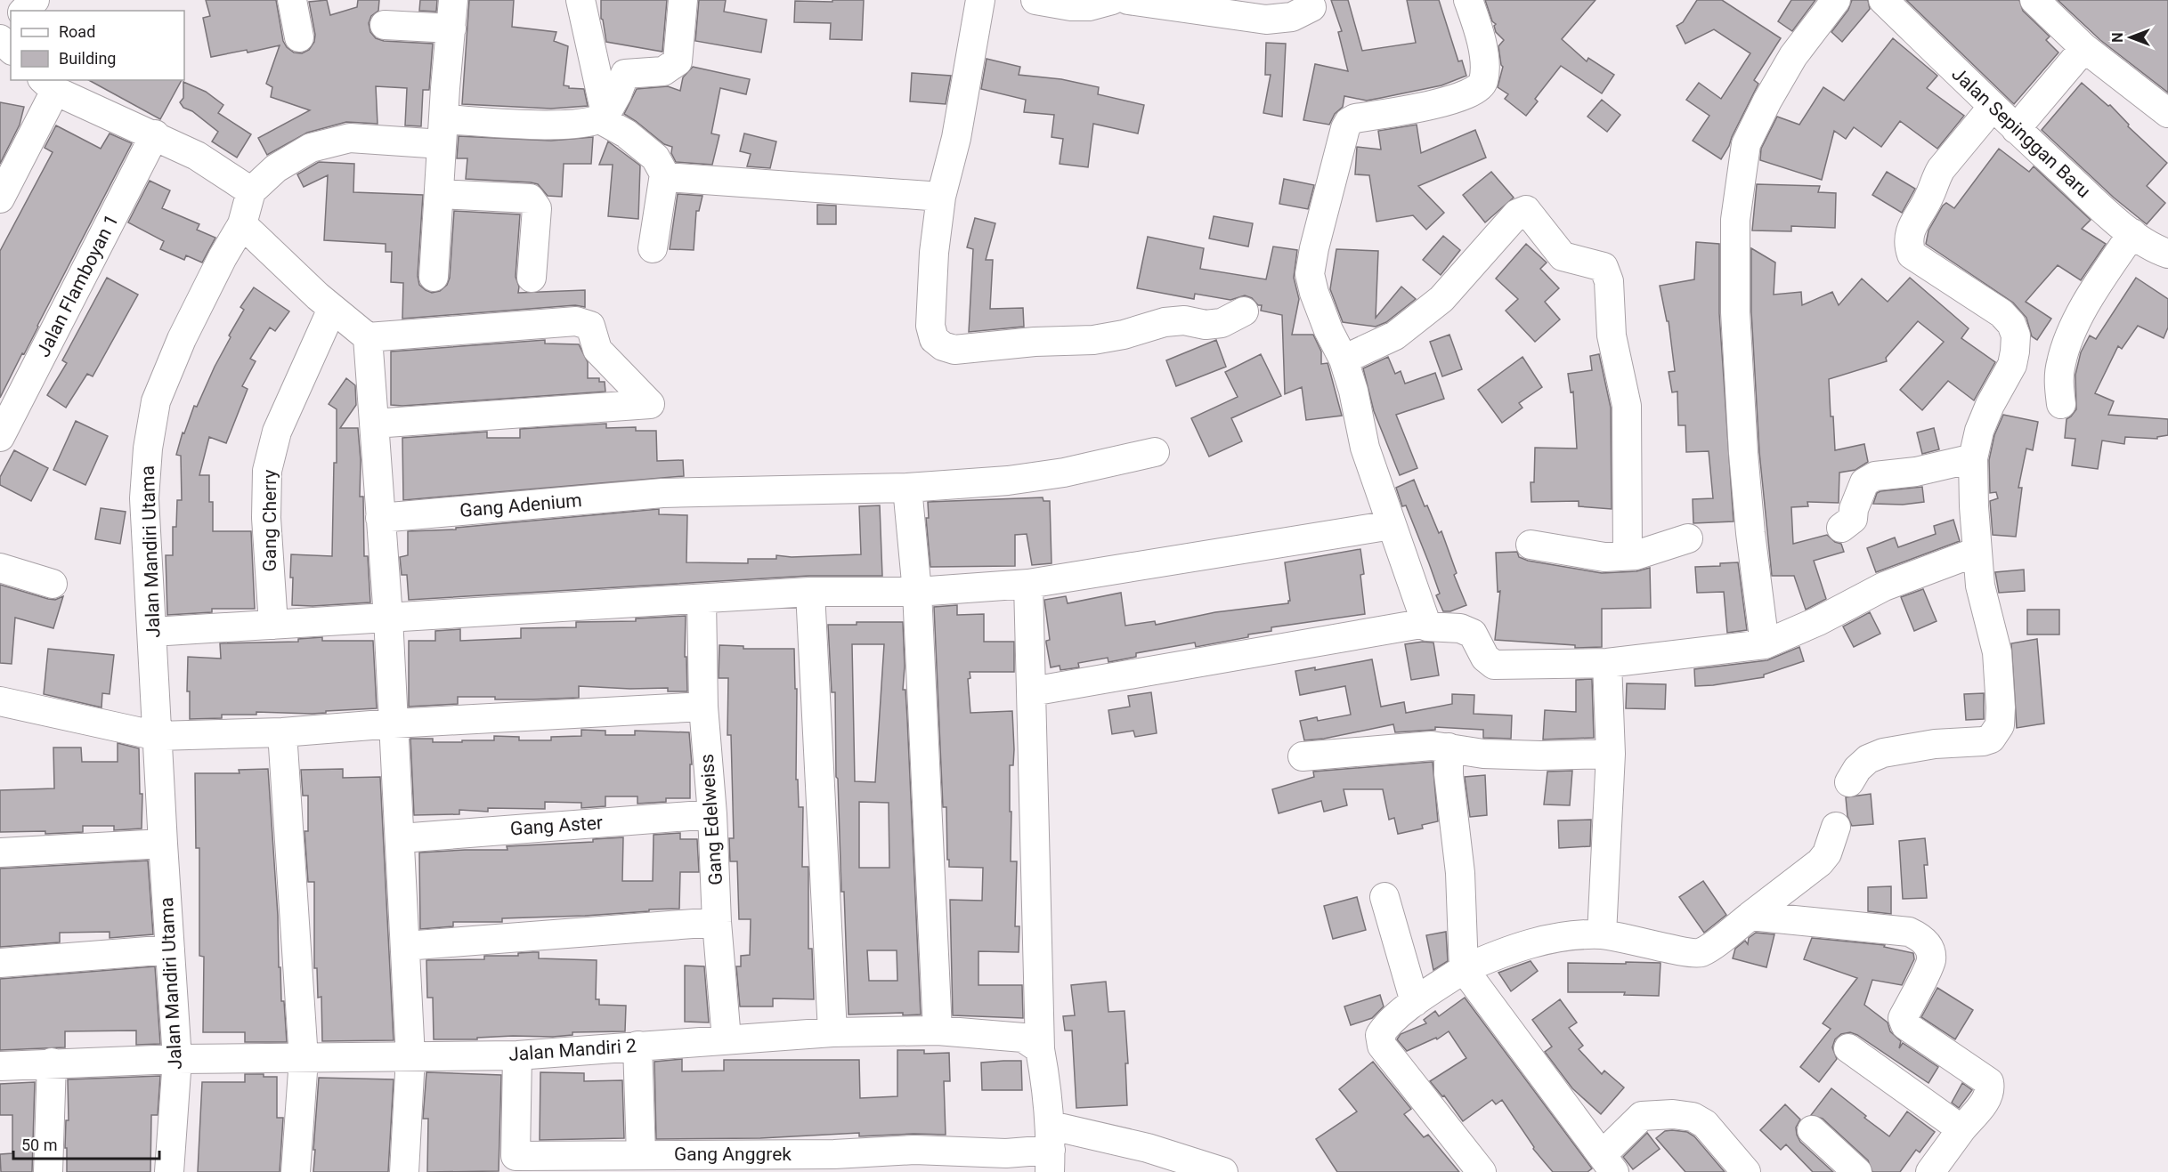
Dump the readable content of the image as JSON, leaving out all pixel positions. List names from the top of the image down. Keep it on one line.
{"streets":{"street":["Jalan Sepinggan Baru","Jalan Flamboyan 1","Gang Adenium","Gang Cherry","Jalan Mandiri Utama","Gang Edelweiss","Gang Aster","Jalan Mandiri 2","Gang Anggrek"]},"crossings":[["Jalan Mandiri Utama","Jalan Mandiri 2"],["Gang Edelweiss","Gang Aster"],["Gang Edelweiss","Jalan Mandiri 2"],["Jalan Mandiri 2","Gang Anggrek"]],"legend":["Road","Building"],"scale_bar":"50 m","north":"left"}
